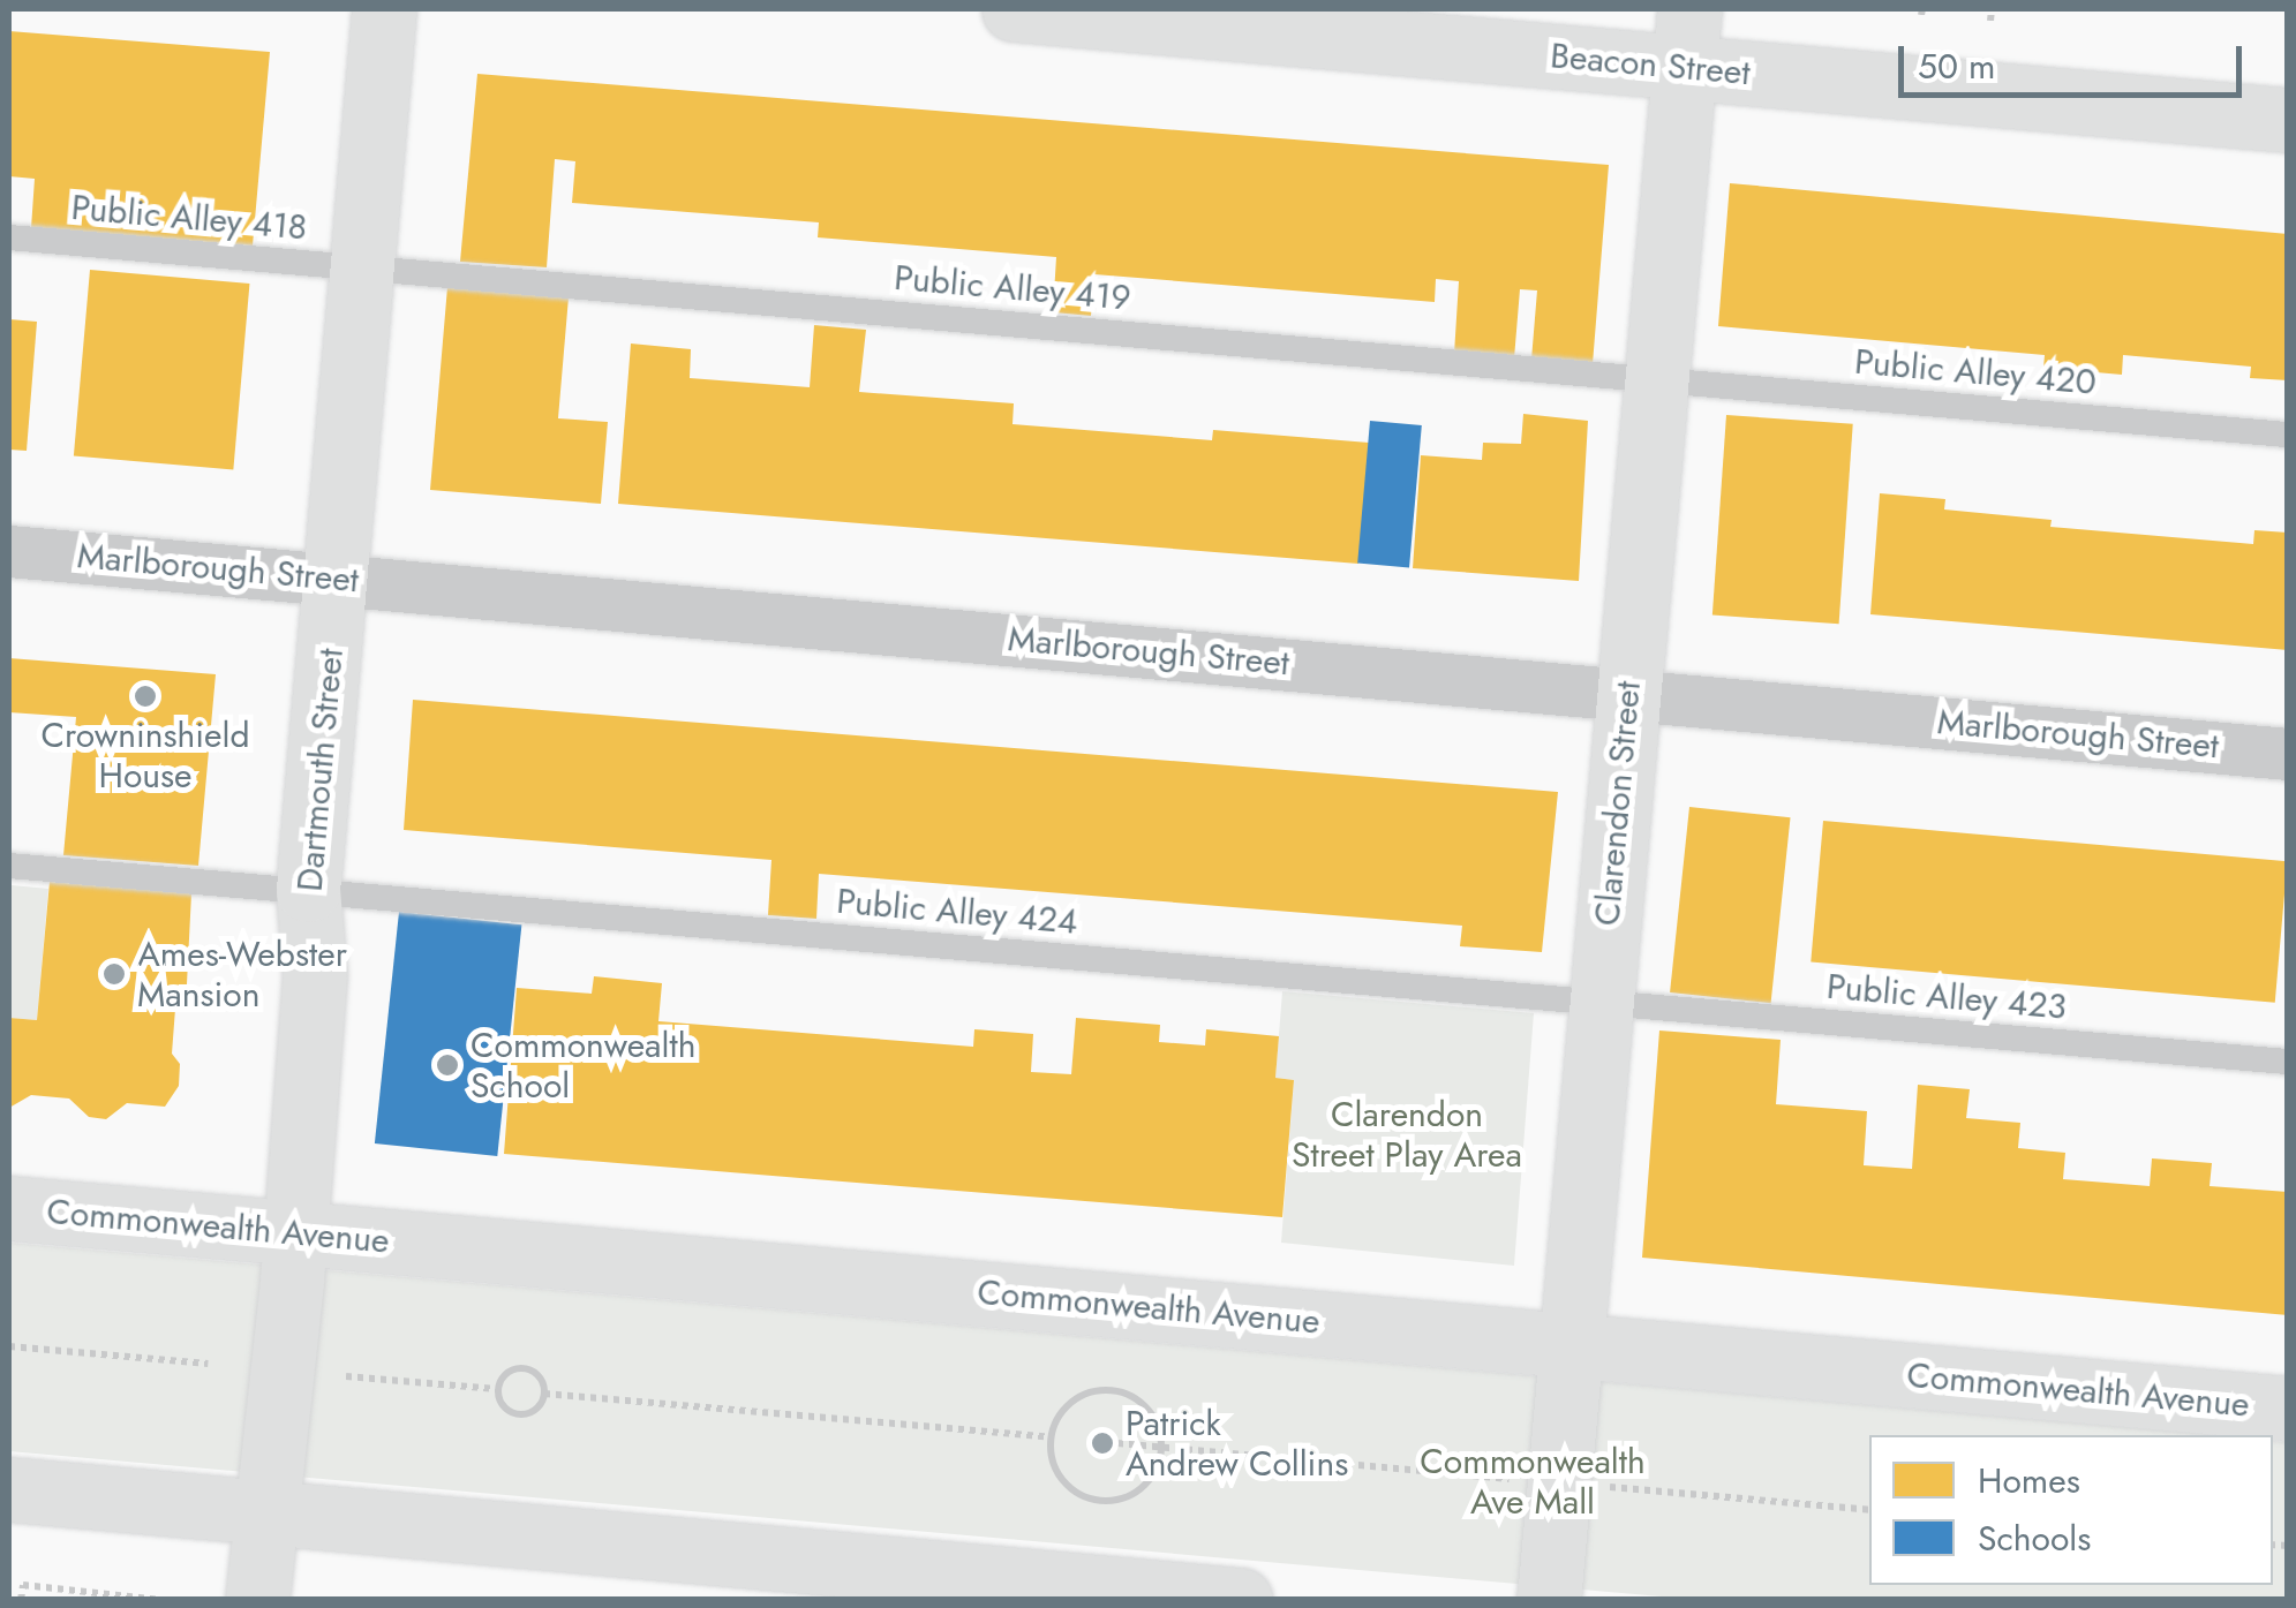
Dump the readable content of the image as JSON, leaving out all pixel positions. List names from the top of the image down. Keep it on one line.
{"streets":{"main road":["Beacon Street","Dartmouth Street","Clarendon Street","Commonwealth Avenue"],"street":["Marlborough Street"],"lane":["Public Alley 418","Public Alley 419","Public Alley 420","Public Alley 424","Public Alley 423"]},"crossings":[["Beacon Street","Clarendon Street"],["Public Alley 418","Public Alley 419"],["Public Alley 418","Dartmouth Street"],["Public Alley 419","Public Alley 420"],["Public Alley 419","Dartmouth Street"],["Public Alley 419","Clarendon Street"],["Public Alley 420","Clarendon Street"],["Marlborough Street","Dartmouth Street"],["Marlborough Street","Clarendon Street"],["Dartmouth Street","Public Alley 424"],["Dartmouth Street","Commonwealth Avenue"],["Clarendon Street","Public Alley 424"],["Clarendon Street","Public Alley 423"],["Clarendon Street","Commonwealth Avenue"],["Public Alley 424","Public Alley 423"]],"parks":["Clarendon Street Play Area","Commonwealth Ave Mall"],"places":["Crowninshield House","Ames-Webster Mansion","Commonwealth School","Patrick Andrew Collins"],"legend":["Homes","Schools"],"scale_bar":"50 m"}
